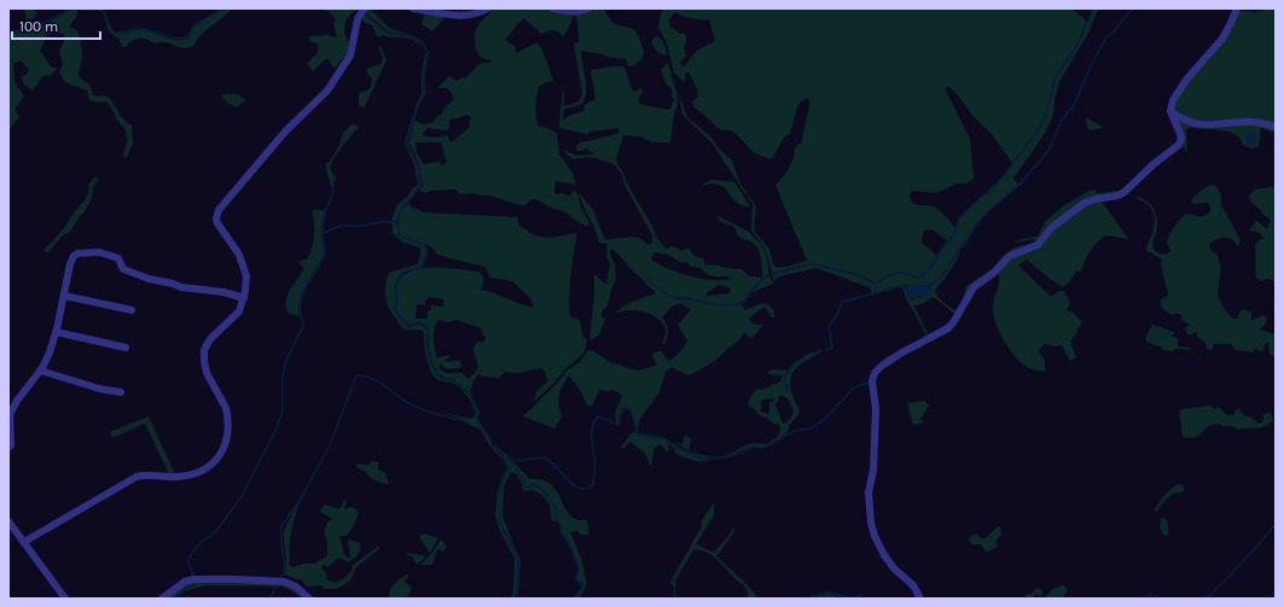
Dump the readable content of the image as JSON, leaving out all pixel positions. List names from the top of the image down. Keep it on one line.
{"scale_bar":"100 m"}
